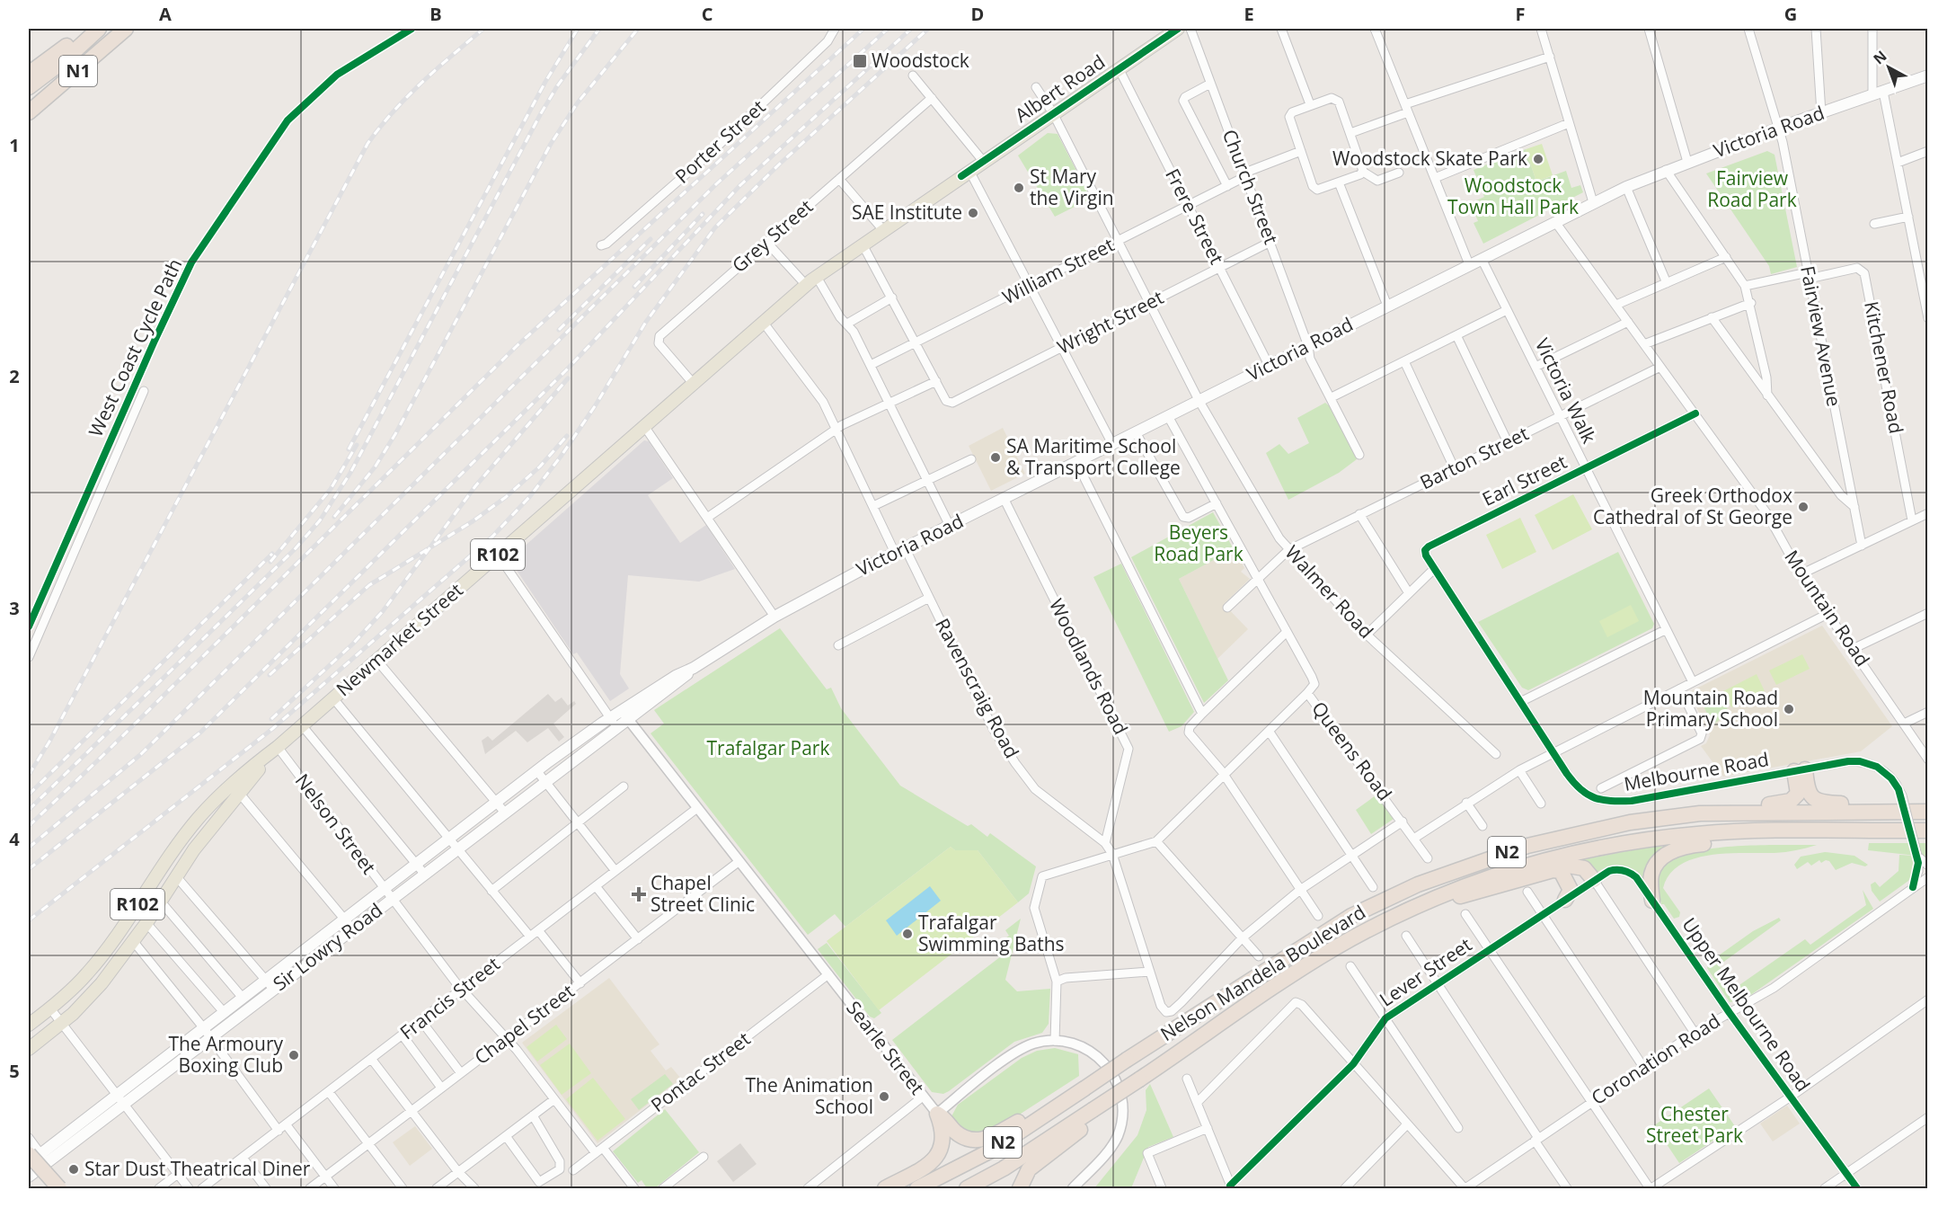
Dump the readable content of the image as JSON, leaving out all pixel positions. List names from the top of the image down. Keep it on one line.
{"streets":{"highway":["N1","N2","Nelson Mandela Boulevard"],"main road":["Albert Road","Victoria Road","R102","Newmarket Street","Sir Lowry Road"],"street":["Porter Street","Church Street","Frere Street","Grey Street","William Street","Wright Street","Fairview Avenue","Kitchener Road","Victoria Walk","Barton Street","Earl Street","Walmer Road","Mountain Road","Woodlands Road","Ravenscraig Road","Queens Road","Melbourne Road","Nelson Street","Lever Street","Francis Street","Upper Melbourne Road","Chapel Street","Searle Street","Coronation Road","Pontac Street"],"cycle path":["West Coast Cycle Path"]},"crossings":[["Albert Road","Frere Street"],["Albert Road","Grey Street"],["Albert Road","Walmer Road"],["Albert Road","Newmarket Street"],["Albert Road","Ravenscraig Road"],["Victoria Road","Church Street"],["Victoria Road","Frere Street"],["Victoria Road","Fairview Avenue"],["Victoria Road","Victoria Walk"],["Victoria Road","Walmer Road"],["Victoria Road","Mountain Road"],["Victoria Road","Woodlands Road"],["Victoria Road","Ravenscraig Road"],["Victoria Road","Queens Road"],["Victoria Road","Sir Lowry Road"],["Victoria Road","Searle Street"],["Church Street","William Street"],["Church Street","Wright Street"],["Frere Street","William Street"],["Frere Street","Wright Street"],["Grey Street","Newmarket Street"],["William Street","Walmer Road"],["Wright Street","Walmer Road"],["Fairview Avenue","Kitchener Road"],["Victoria Walk","Barton Street"],["Victoria Walk","Earl Street"],["Barton Street","Walmer Road"],["Barton Street","Mountain Road"],["Barton Street","Queens Road"],["Earl Street","Mountain Road"],["Earl Street","Melbourne Road"],["Newmarket Street","Nelson Street"],["Woodlands Road","Ravenscraig Road"],["Melbourne Road","Coronation Road"],["Nelson Street","Sir Lowry Road"],["Nelson Street","Francis Street"],["Nelson Street","Chapel Street"],["Nelson Street","Pontac Street"],["Lever Street","Upper Melbourne Road"],["Francis Street","Searle Street"],["Upper Melbourne Road","Coronation Road"],["Chapel Street","Searle Street"],["Searle Street","Pontac Street"]],"parks":["Fairview Road Park","Woodstock Town Hall Park","Beyers Road Park","Trafalgar Park","Chester Street Park"],"places":{"transit":["Woodstock"],"other":["Woodstock Skate Park","St Mary the Virgin","SAE Institute","SA Maritime School & Transport College","Greek Orthodox Cathedral of St George","Mountain Road Primary School","Trafalgar Swimming Baths","The Armoury Boxing Club","The Animation School","Star Dust Theatrical Diner"],"health":["Chapel Street Clinic"]},"north":"top left","grid":{"columns":["A","B","C","D","E","F","G"],"rows":["1","2","3","4","5"]}}
